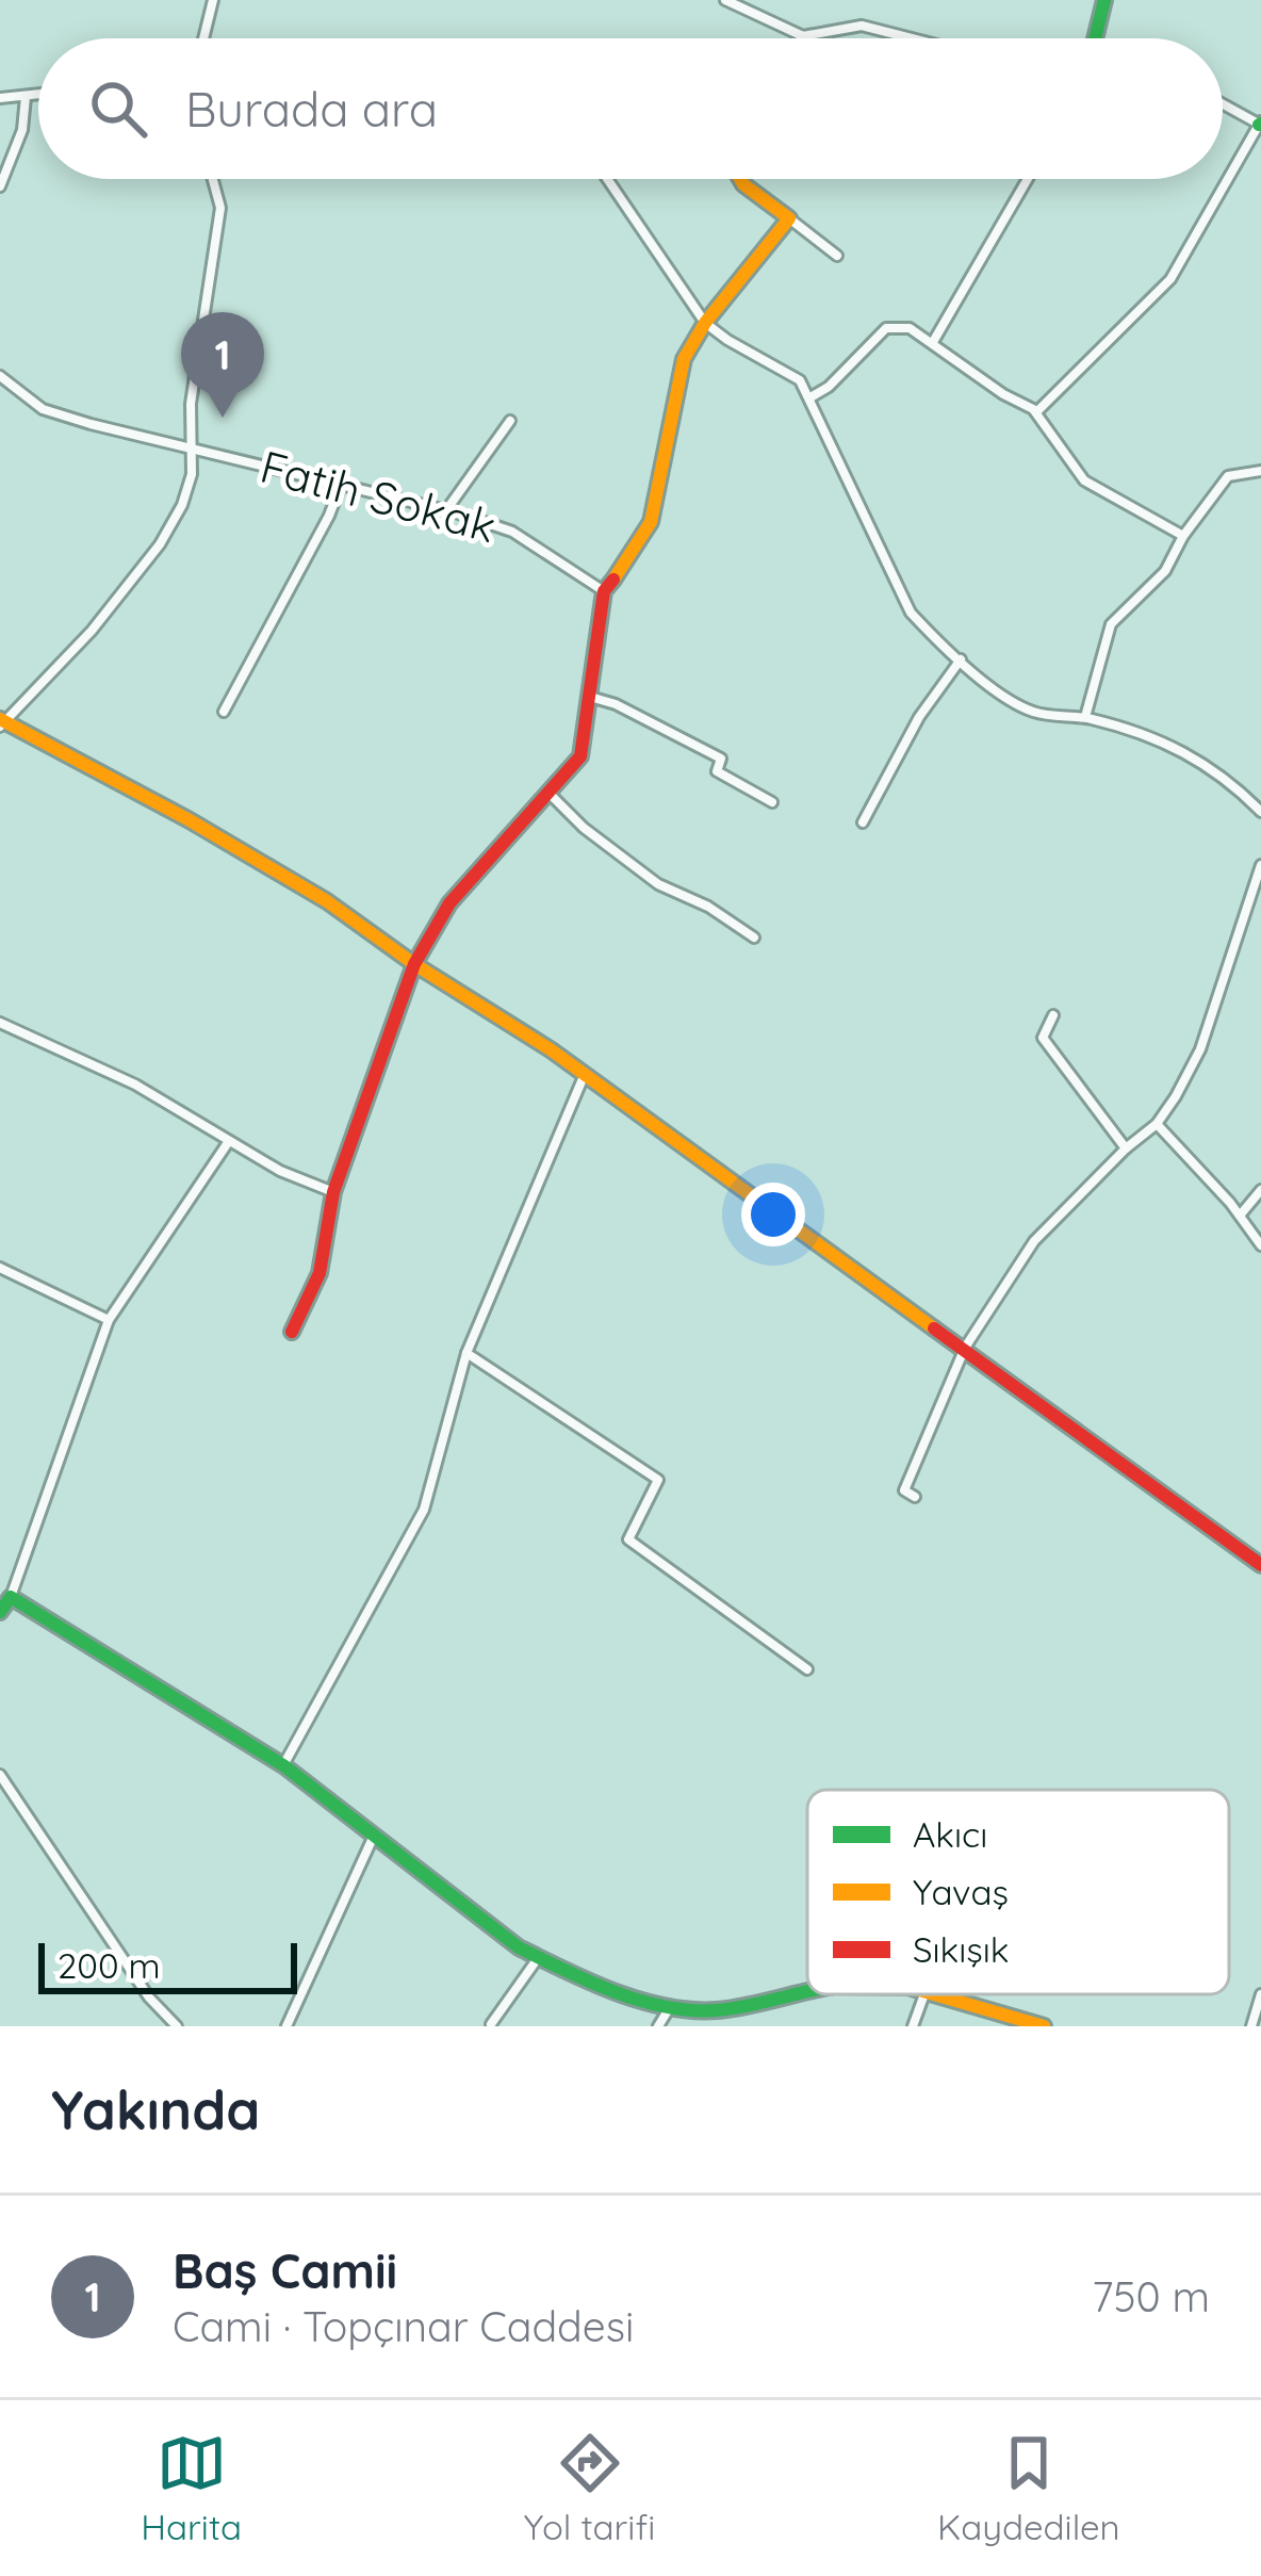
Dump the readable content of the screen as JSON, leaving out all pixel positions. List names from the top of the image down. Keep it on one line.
{"streets":{"street":["Fatih Sokak"]},"legend":["Akıcı","Yavaş","Sıkışık"],"scale_bar":"200 m","page":{"search":"Burada ara","pins":"1","scale":"200 m","heading":"Yakında","list":[{"mark":"1","name":"Baş Camii","note":"Cami · Topçınar Caddesi","value":"750 m"}],"nav":["Harita","Yol tarifi","Kaydedilen"]}}
